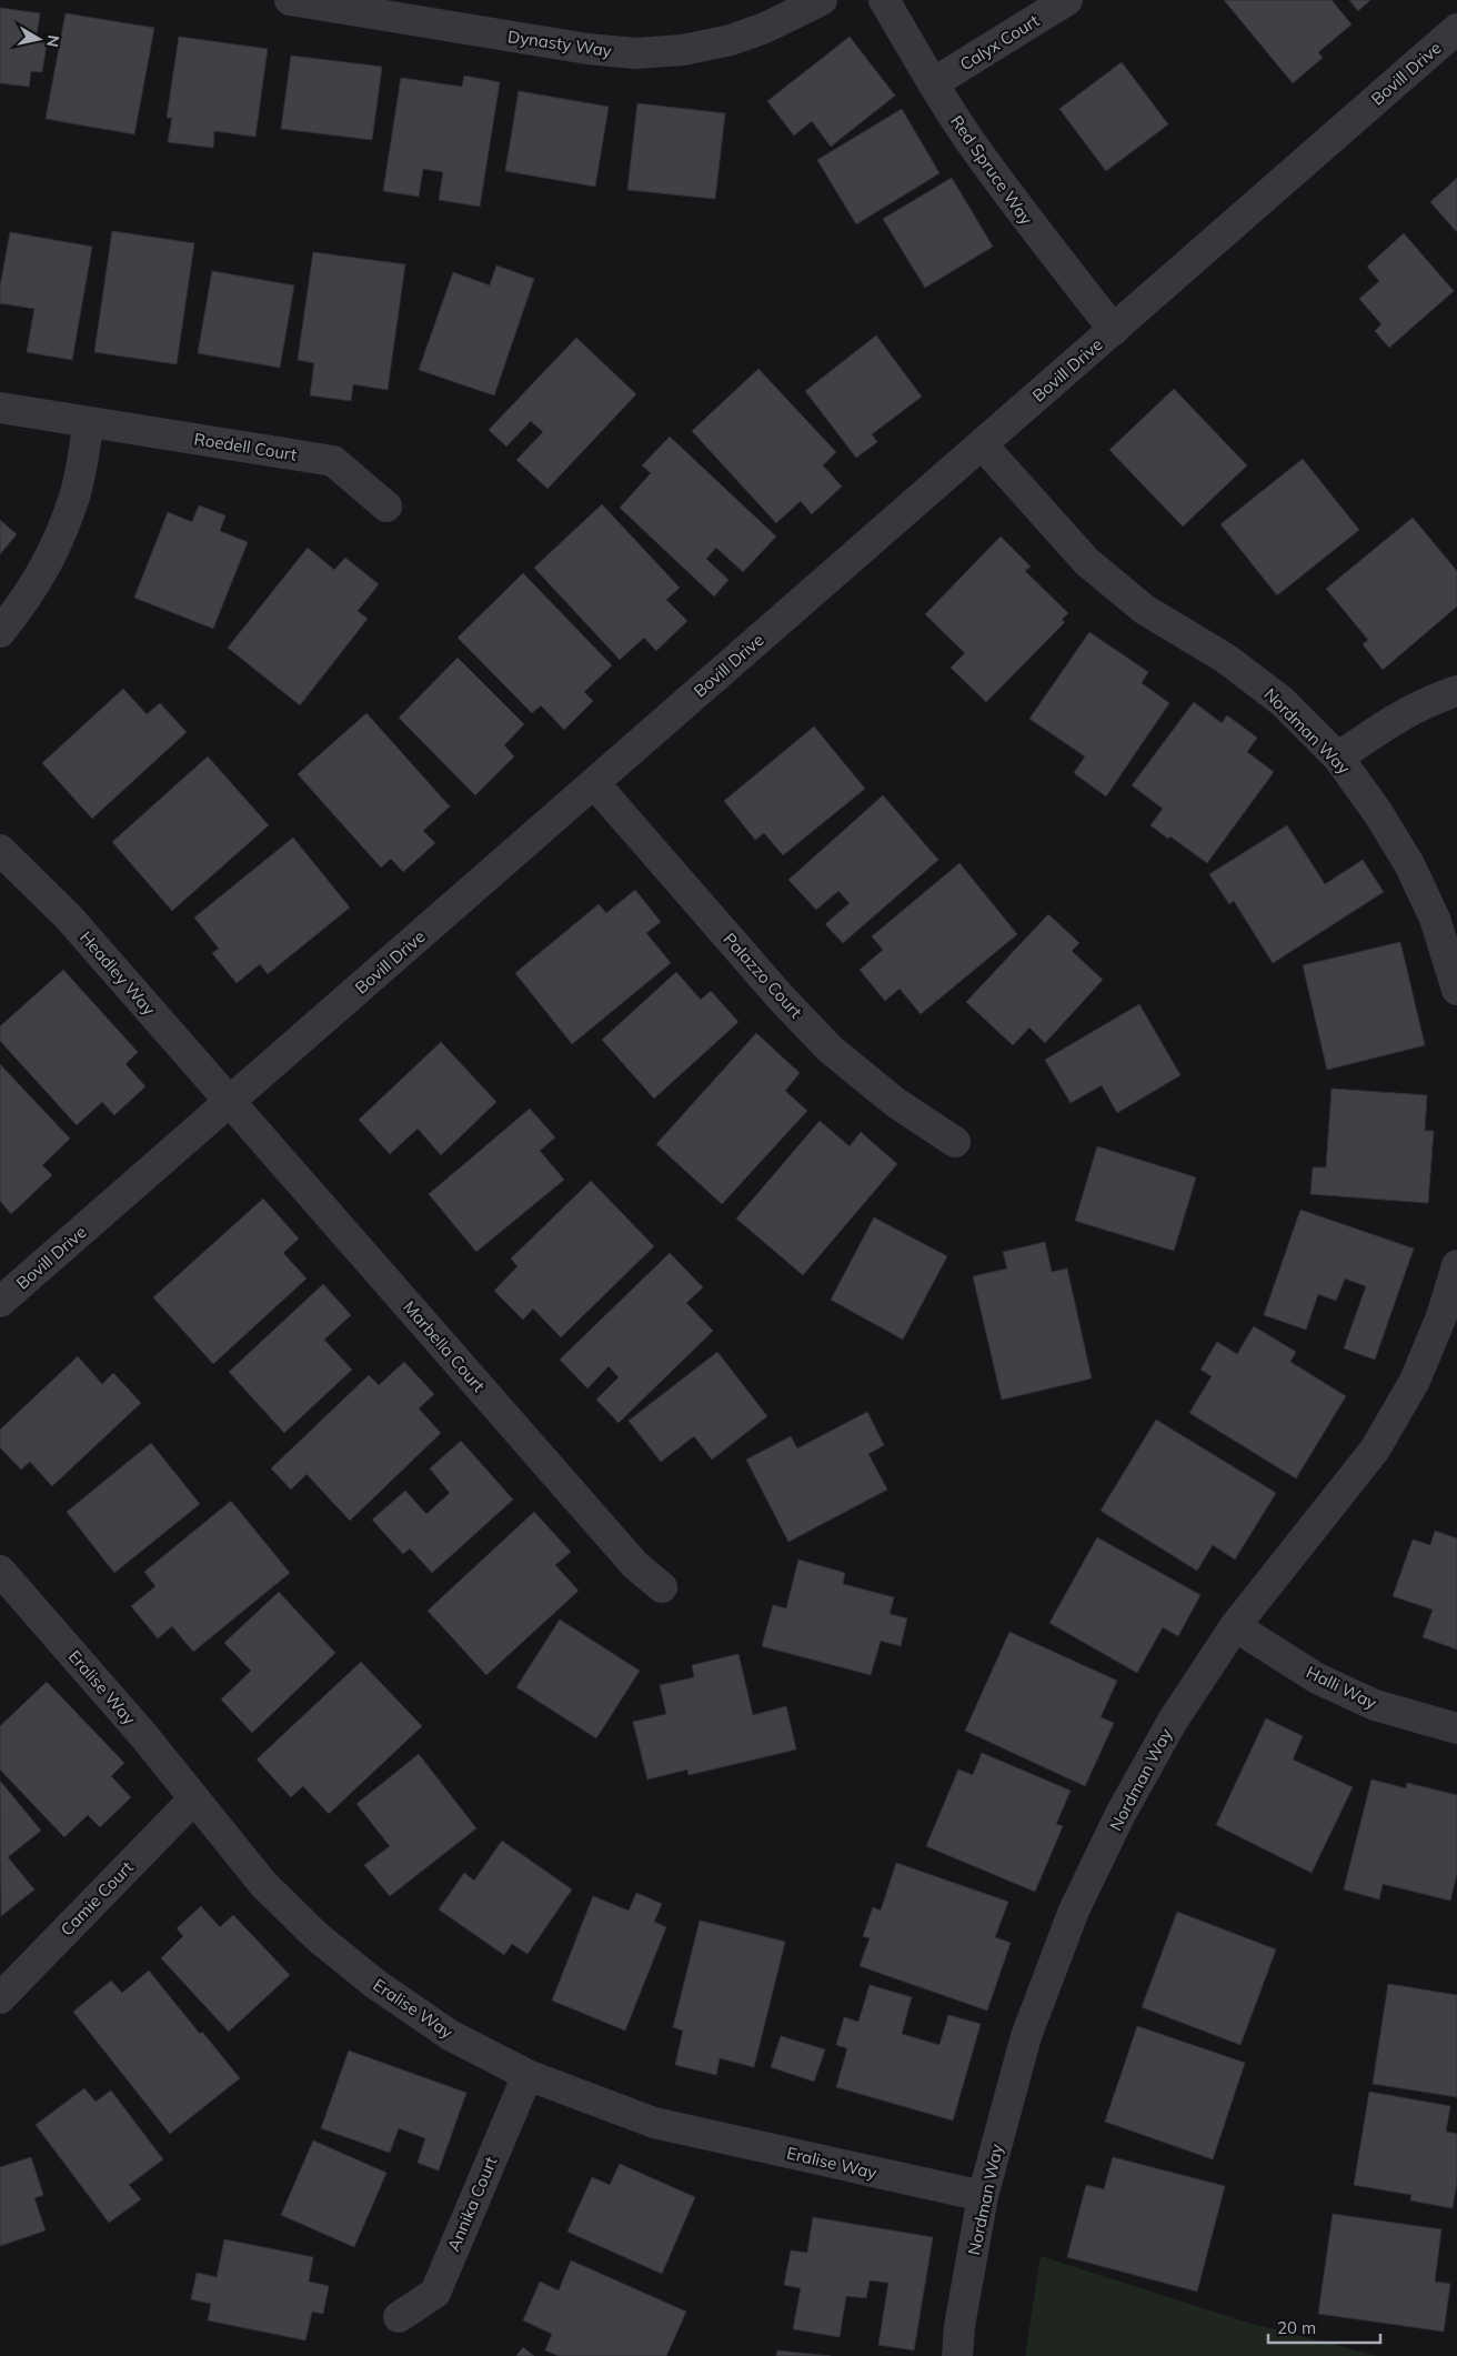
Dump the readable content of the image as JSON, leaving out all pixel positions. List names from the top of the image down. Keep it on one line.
{"streets":{"street":["Calyx Court","Dynasty Way","Bovill Drive","Red Spruce Way","Roedell Court","Nordman Way","Headley Way","Palazzo Court","Marbella Court","Eralise Way","Halli Way","Camie Court","Annika Court"]},"crossings":[["Calyx Court","Red Spruce Way"],["Bovill Drive","Red Spruce Way"],["Bovill Drive","Nordman Way"],["Bovill Drive","Headley Way"],["Bovill Drive","Palazzo Court"],["Bovill Drive","Marbella Court"],["Nordman Way","Eralise Way"],["Nordman Way","Halli Way"],["Headley Way","Marbella Court"],["Eralise Way","Camie Court"],["Eralise Way","Annika Court"]],"scale_bar":"20 m","north":"right"}
